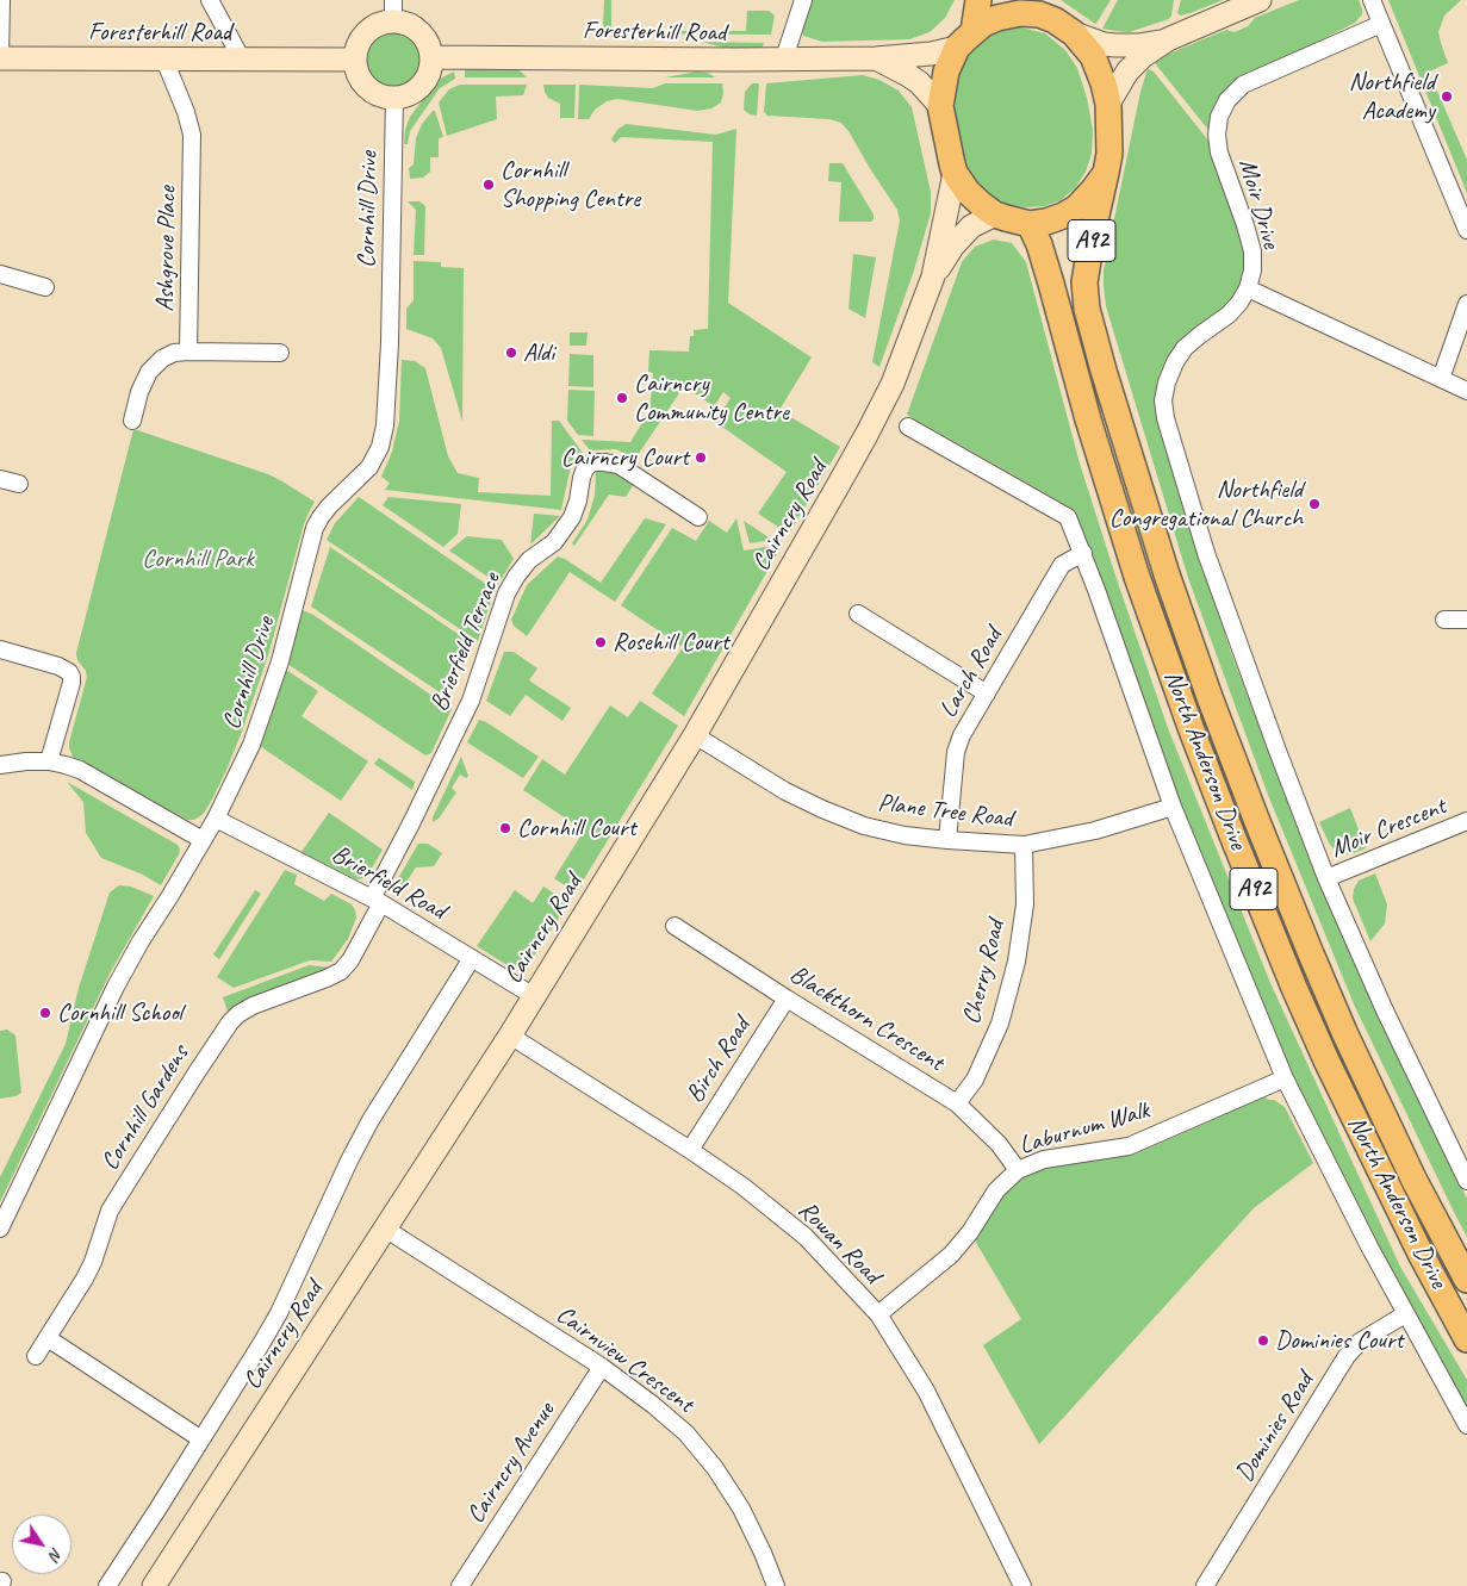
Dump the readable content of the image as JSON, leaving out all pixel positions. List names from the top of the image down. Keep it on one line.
{"streets":{"main road":["A92","North Anderson Drive"],"street":["Foresterhill Road","Moir Drive","Cornhill Drive","Ashgrove Place","Cairncry Road","Brierfield Terrace","Larch Road","Plane Tree Road","Moir Crescent","Brierfield Road","Cherry Road","Blackthorn Crescent","Birch Road","Cornhill Gardens","Laburnum Walk","Rowan Road","Cairnview Crescent","Dominies Road","Cairncry Avenue"]},"crossings":[["Foresterhill Road","Cornhill Drive"],["Foresterhill Road","A92"],["Foresterhill Road","Ashgrove Place"],["Foresterhill Road","Cairncry Road"],["Foresterhill Road","North Anderson Drive"],["Cornhill Drive","Brierfield Road"],["A92","Cairncry Road"],["A92","North Anderson Drive"],["Cairncry Road","North Anderson Drive"],["Cairncry Road","Plane Tree Road"],["Cairncry Road","Brierfield Road"],["Cairncry Road","Rowan Road"],["Cairncry Road","Cairnview Crescent"],["Brierfield Terrace","Brierfield Road"],["Brierfield Terrace","Cornhill Gardens"],["Larch Road","North Anderson Drive"],["Larch Road","Plane Tree Road"],["North Anderson Drive","Plane Tree Road"],["North Anderson Drive","Laburnum Walk"],["North Anderson Drive","Dominies Road"],["Plane Tree Road","Cherry Road"],["Brierfield Road","Cornhill Gardens"],["Cherry Road","Blackthorn Crescent"],["Blackthorn Crescent","Birch Road"],["Blackthorn Crescent","Laburnum Walk"],["Birch Road","Rowan Road"],["Laburnum Walk","Rowan Road"],["Cairnview Crescent","Cairncry Avenue"]],"parks":["Cornhill Park"],"places":["Northfield Academy","Cornhill Shopping Centre","Aldi","Cairncry Community Centre","Cairncry Court","Northfield Congregational Church","Rosehill Court","Cornhill Court","Cornhill School","Dominies Court"],"north":"bottom right"}
